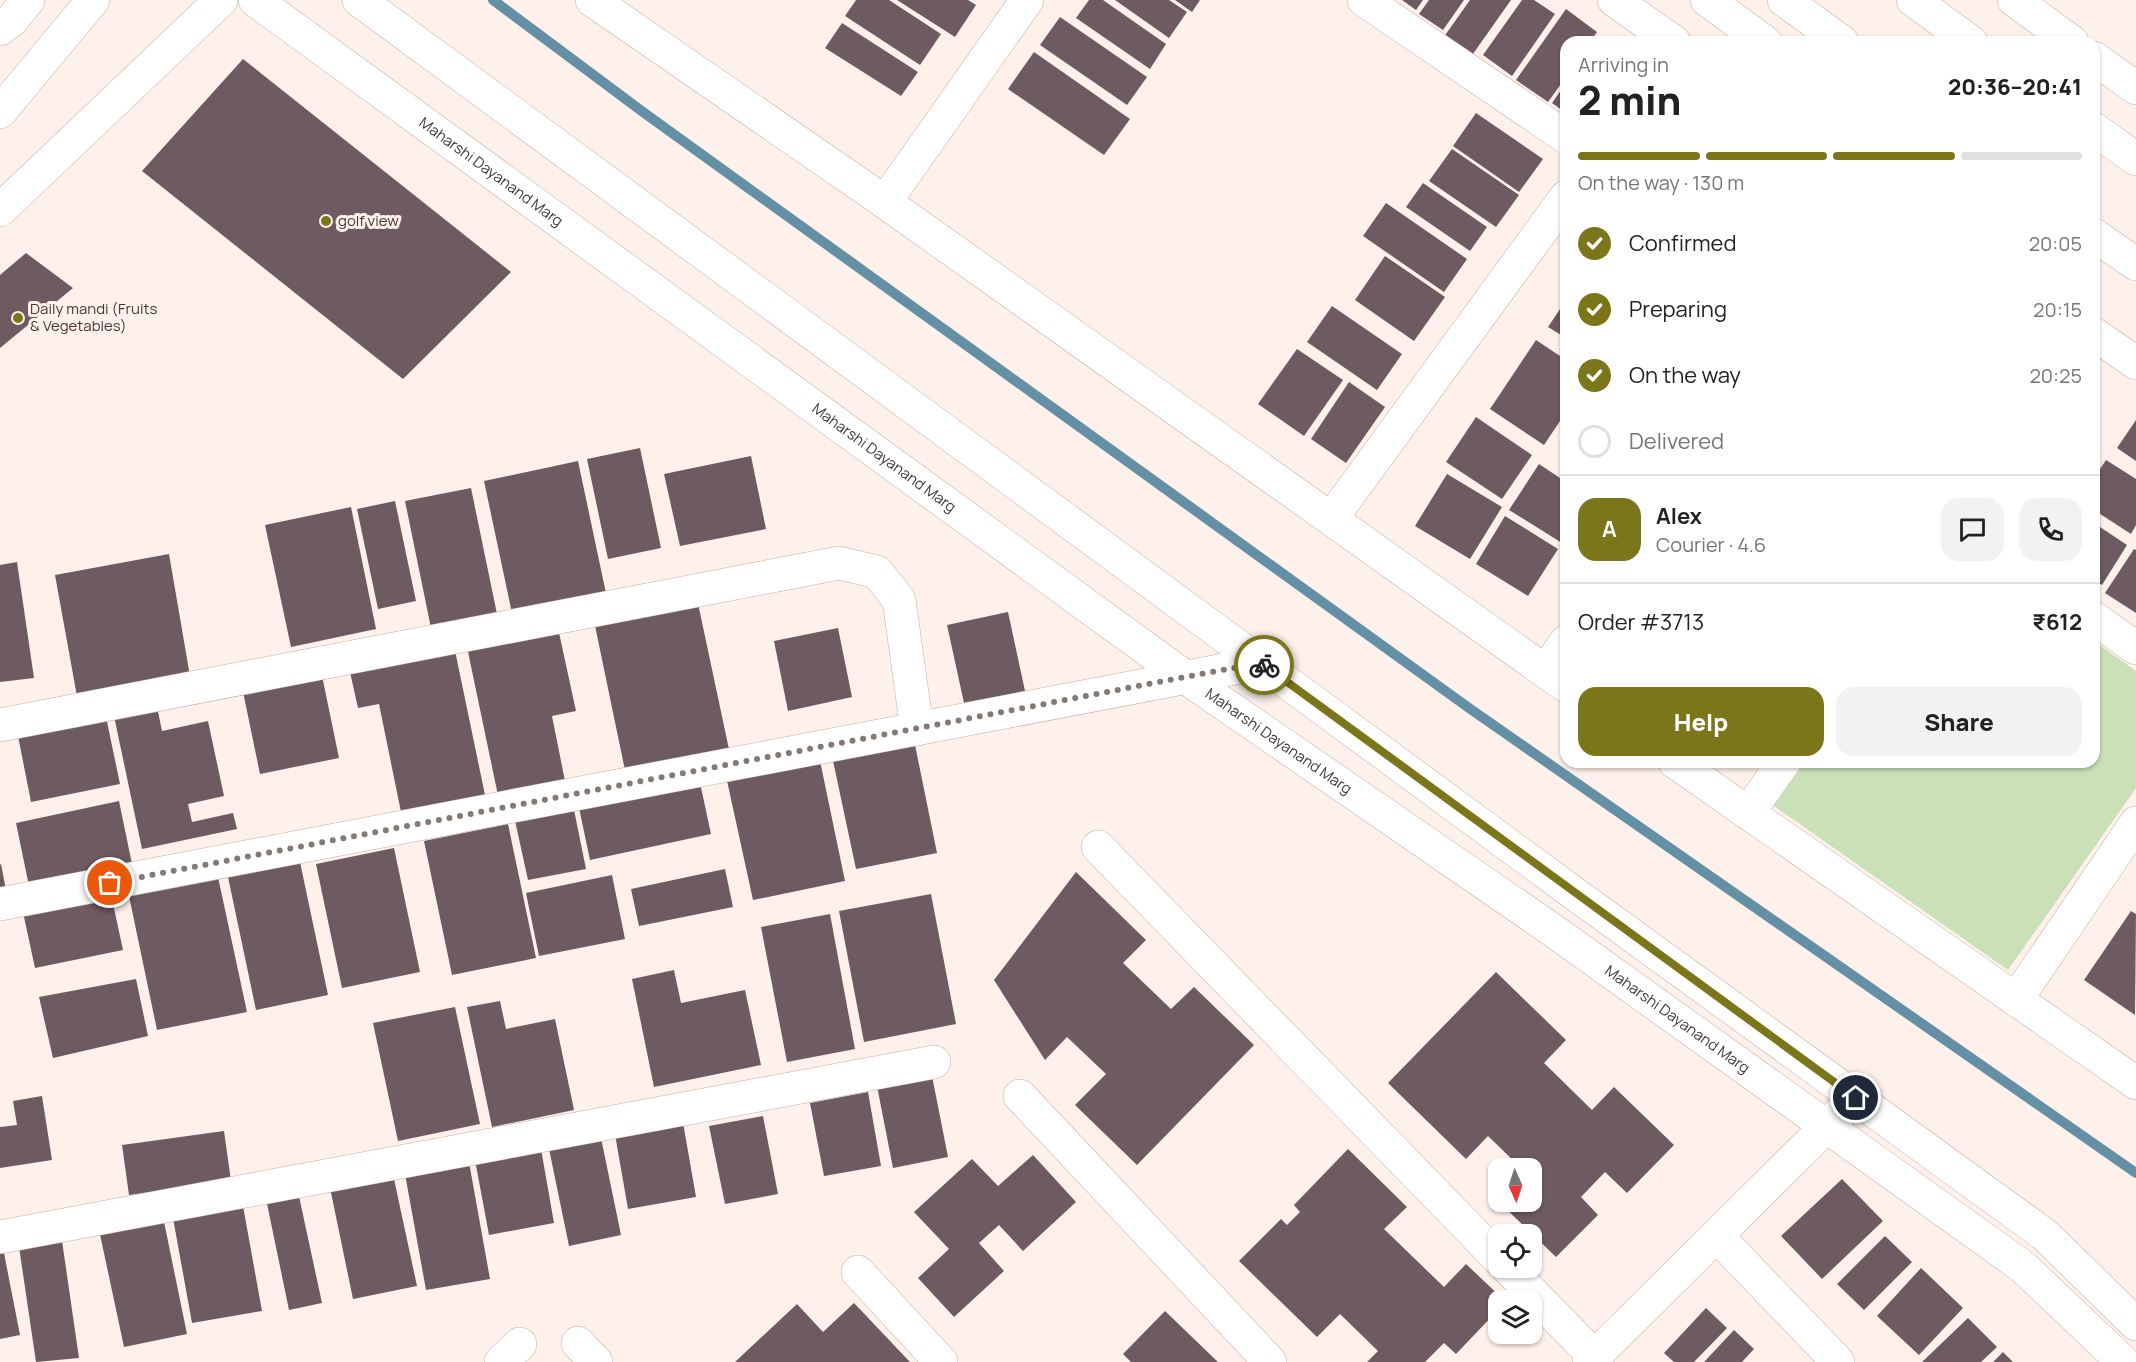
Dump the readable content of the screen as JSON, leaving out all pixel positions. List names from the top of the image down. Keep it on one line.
{"streets":{"street":["Maharshi Dayanand Marg"]},"places":["golf view","Daily mandi (Fruits & Vegetables)"],"north":"bottom","page":{"heading":["2 min","Arriving in","20:36–20:41"],"panel":["Alex","Courier · 4.6","Order #3713","₹612"],"bar":"On the way · 130 m","list":[["Confirmed","20:05"],["Preparing","20:15"],["On the way","20:25"],"Delivered"],"round":"A","buttons":["Help","Share"]}}
